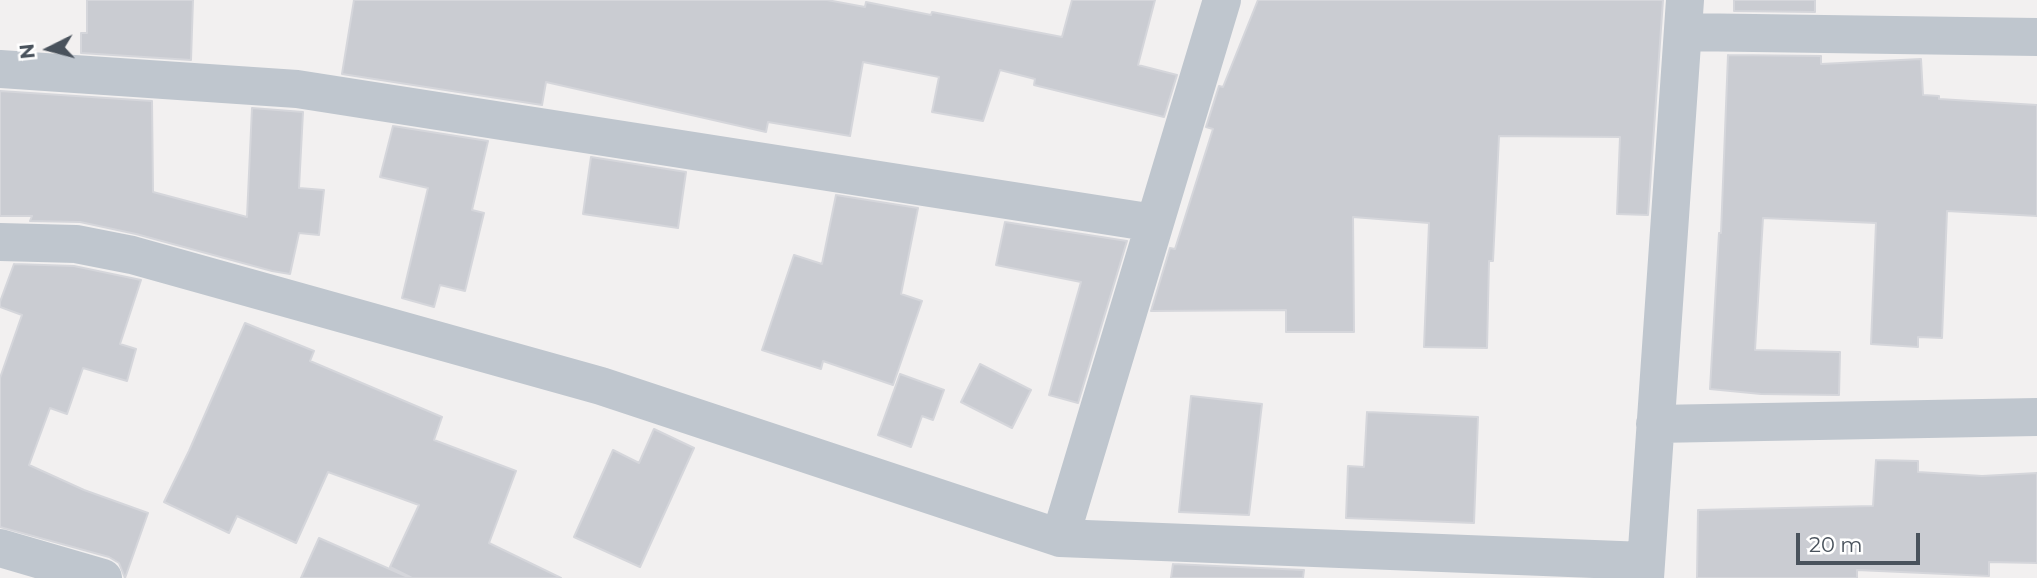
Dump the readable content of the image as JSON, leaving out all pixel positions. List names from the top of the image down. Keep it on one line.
{"scale_bar":"20 m","north":"left"}
